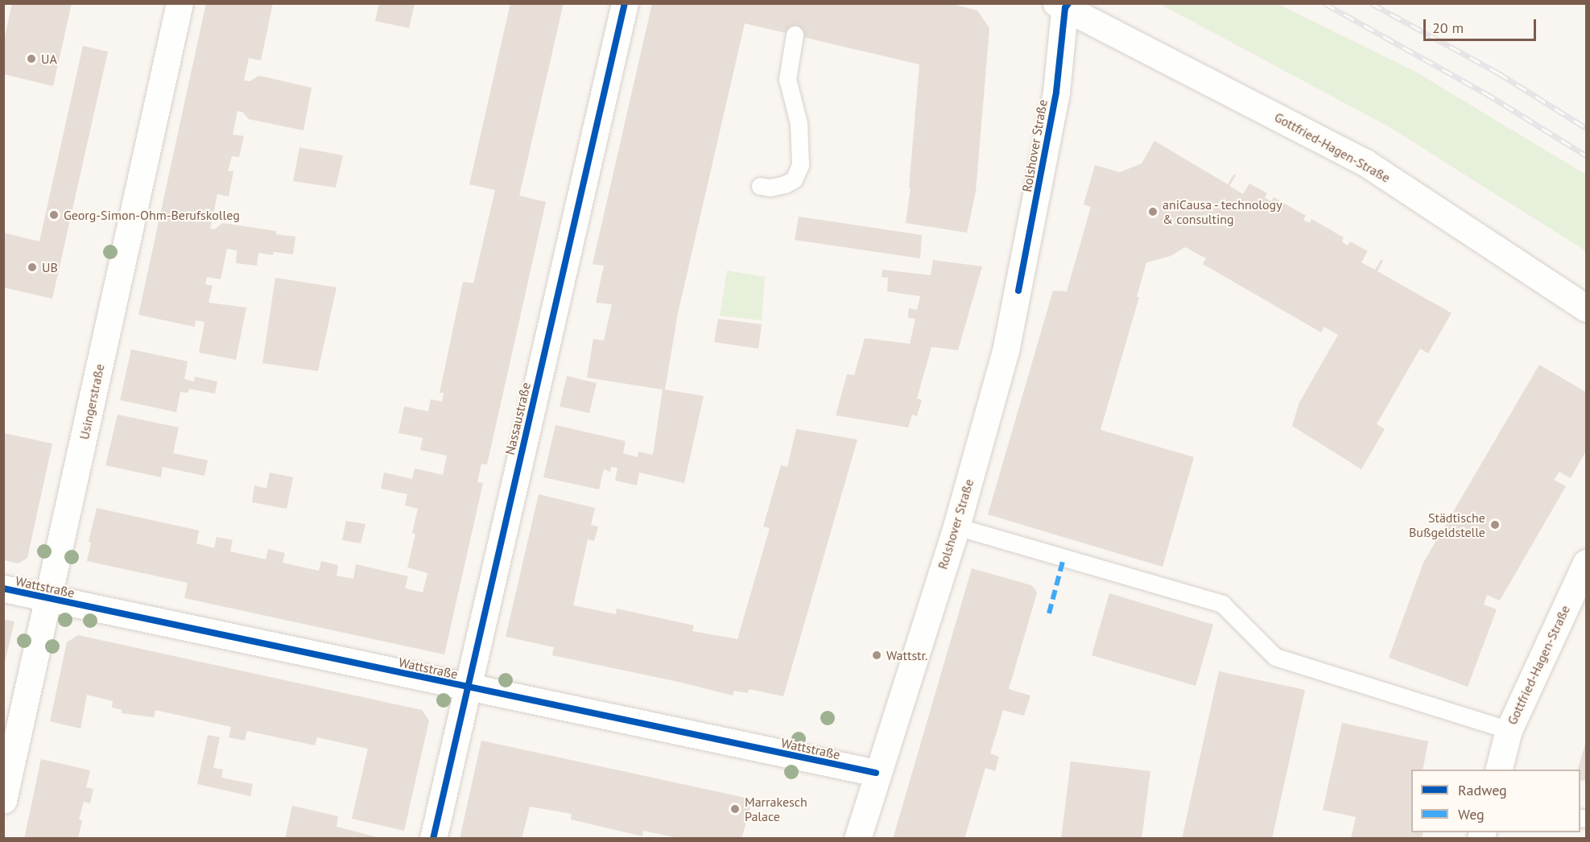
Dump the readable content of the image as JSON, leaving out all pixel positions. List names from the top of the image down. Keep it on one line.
{"streets":{"street":["Rolshover Straße","Gottfried-Hagen-Straße","Usingerstraße","Nassaustraße","Wattstraße"]},"crossings":[["Rolshover Straße","Gottfried-Hagen-Straße"],["Rolshover Straße","Wattstraße"],["Usingerstraße","Wattstraße"],["Nassaustraße","Wattstraße"]],"places":["UA","aniCausa - technology & consulting","Georg-Simon-Ohm-Berufskolleg","UB","Städtische Bußgeldstelle","Wattstr.","Marrakesch Palace"],"legend":["Radweg","Weg"],"scale_bar":"20 m"}
